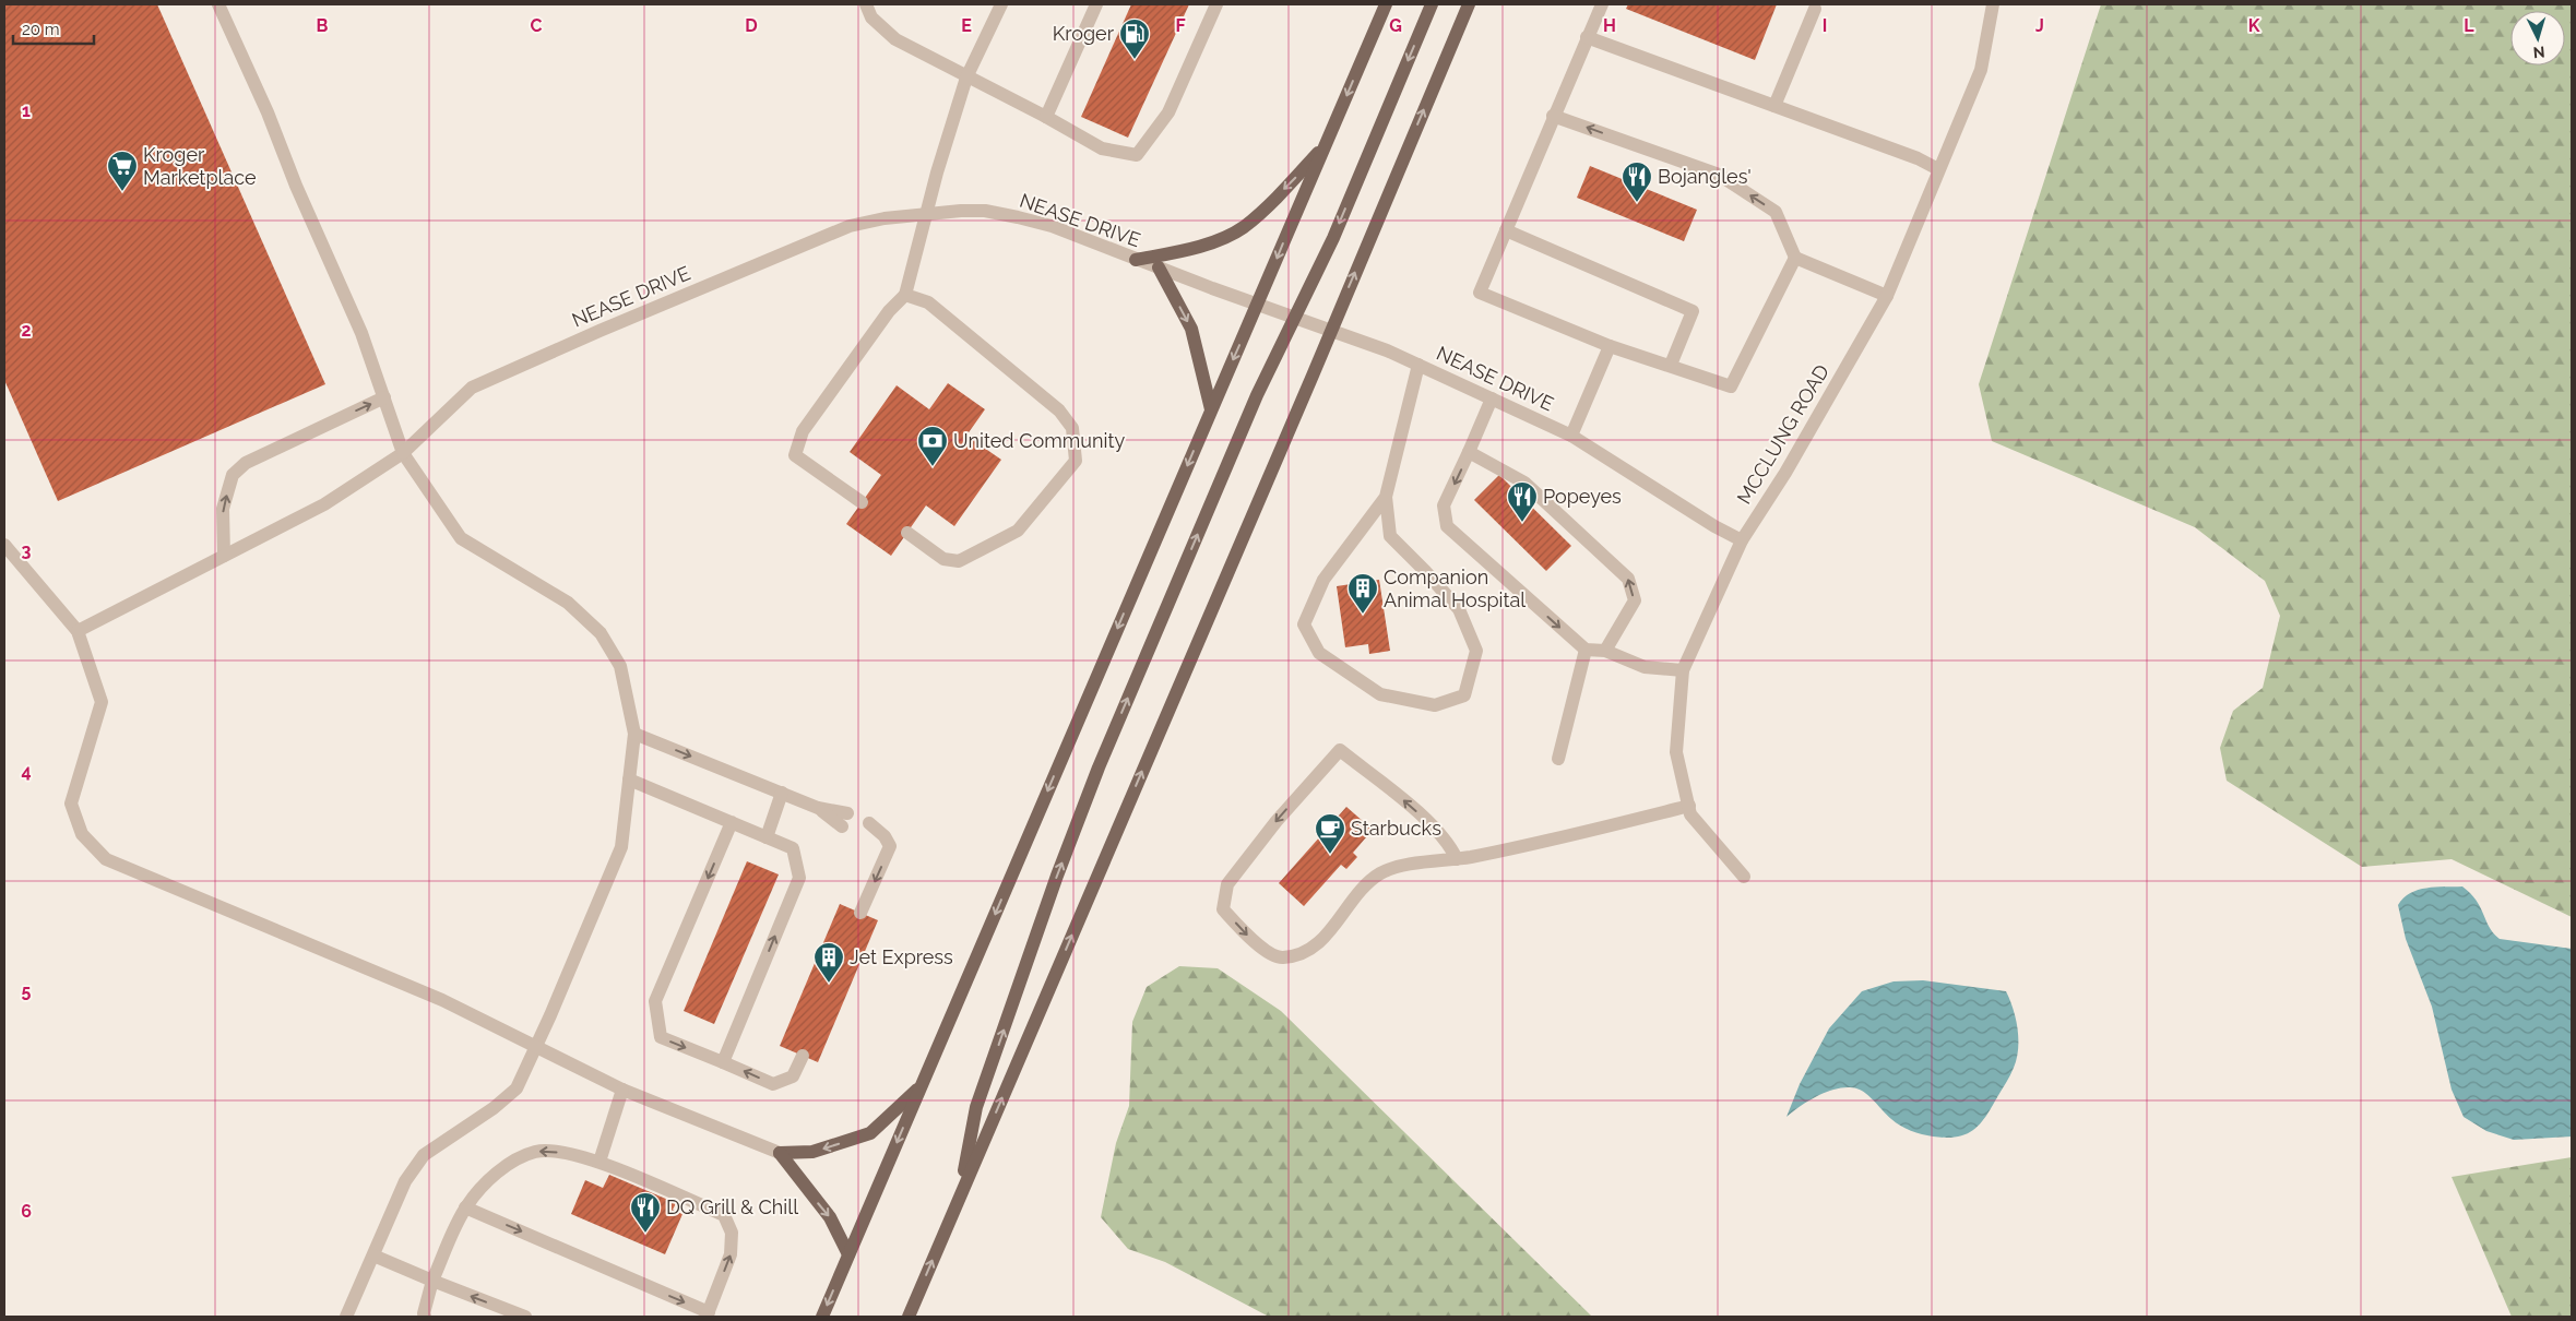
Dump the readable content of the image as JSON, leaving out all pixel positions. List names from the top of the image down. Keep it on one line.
{"streets":{"street":["NEASE DRIVE","MCCLUNG ROAD"]},"crossings":[["NEASE DRIVE","MCCLUNG ROAD"]],"places":{"fuel station":["Kroger"],"supermarket":["Kroger Marketplace"],"restaurant":["Bojangles'","Popeyes","DQ Grill & Chill"],"bank":["United Community"],"building":["Companion Animal Hospital","Jet Express"],"cafe":["Starbucks"]},"scale_bar":"20 m","north":"bottom","grid":{"columns":["B","C","D","E","F","G","H","I","J","K","L"],"rows":["1","2","3","4","5","6"]}}
